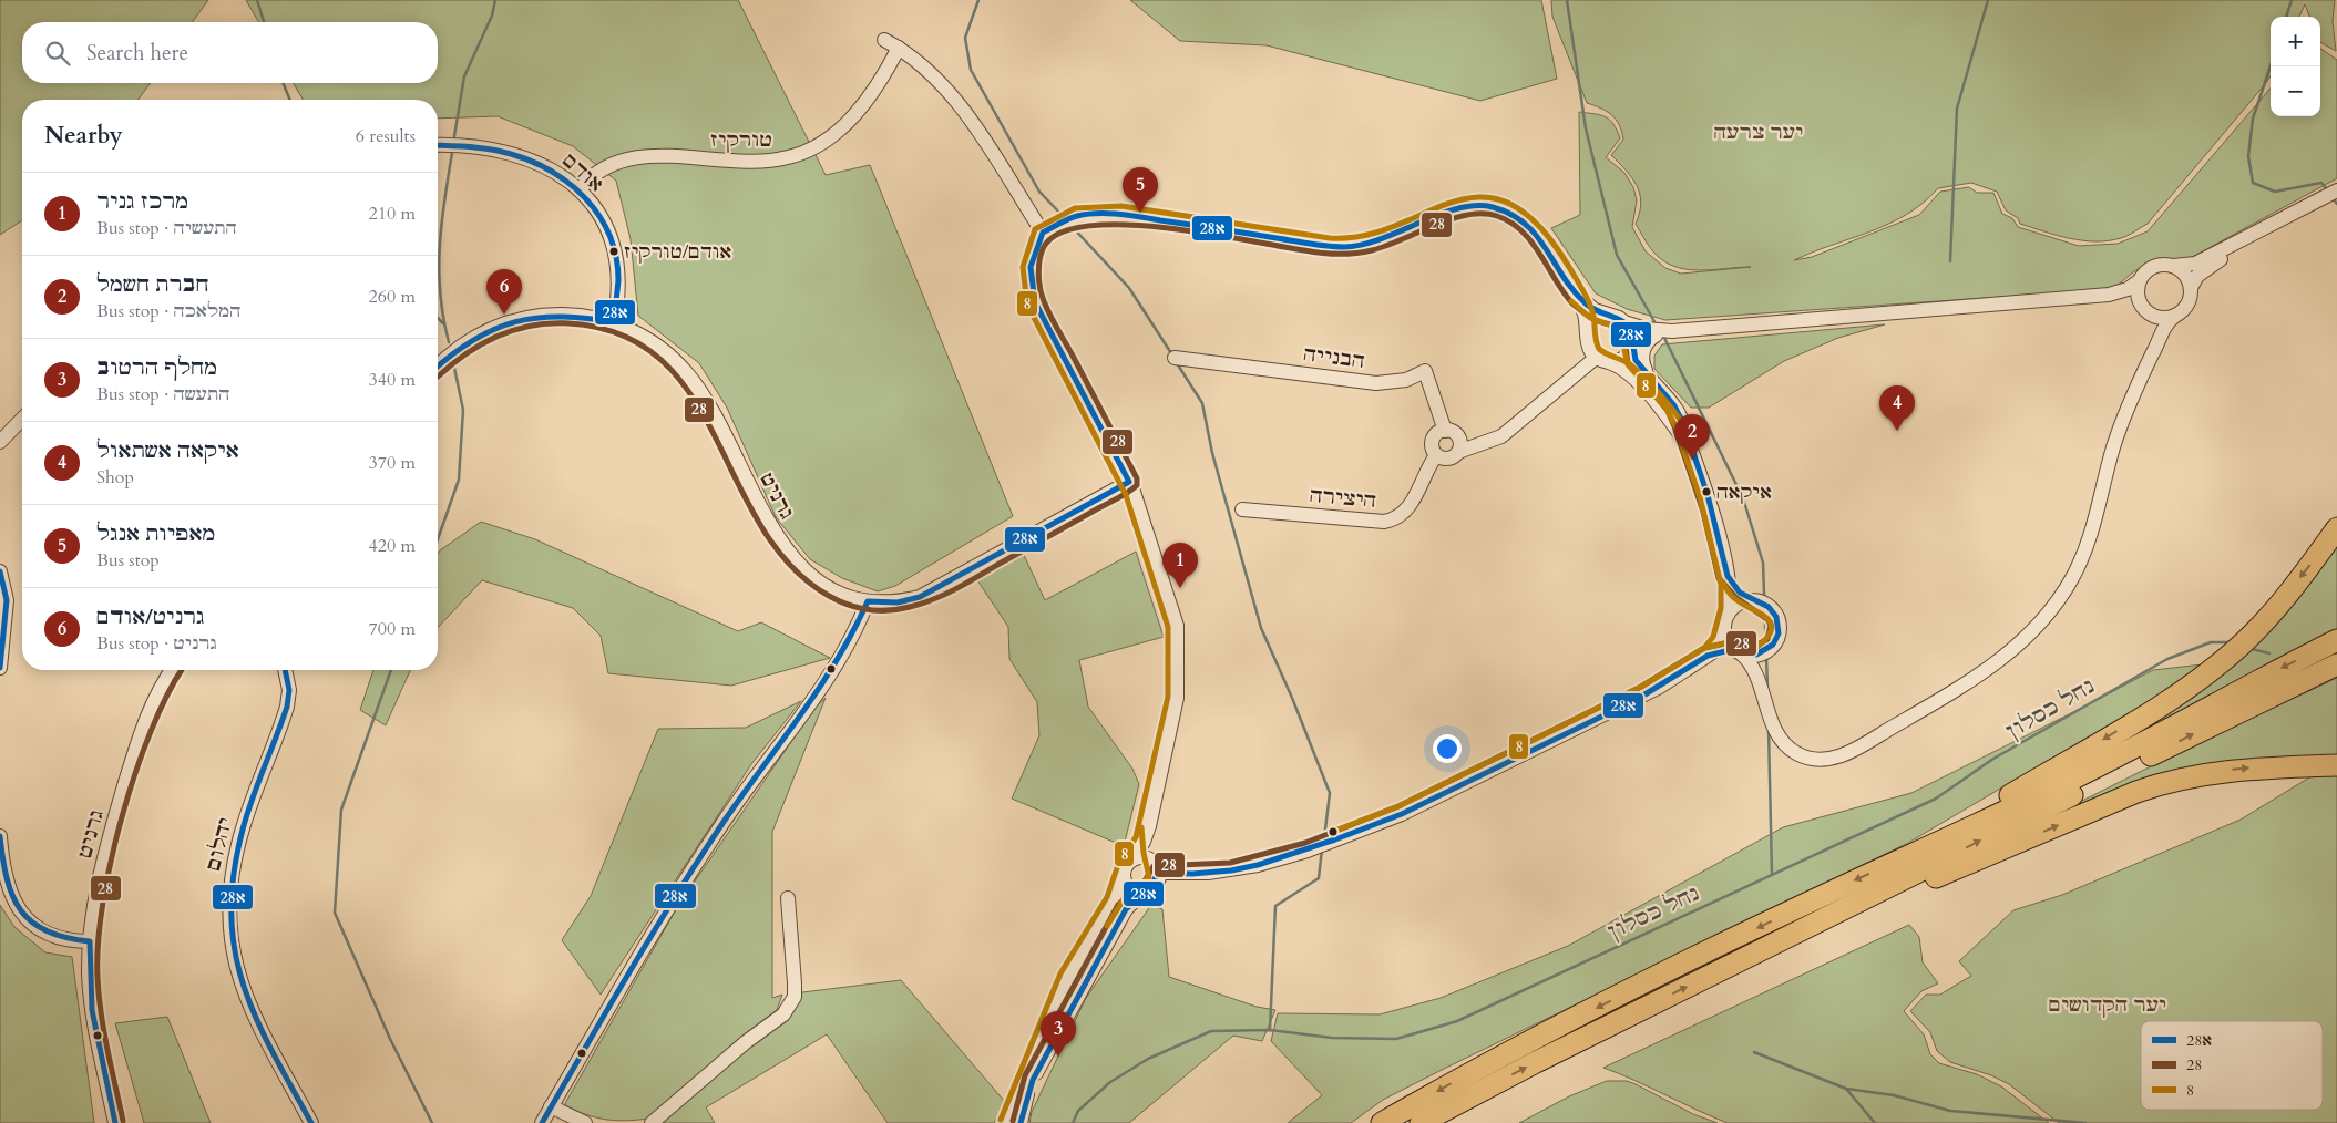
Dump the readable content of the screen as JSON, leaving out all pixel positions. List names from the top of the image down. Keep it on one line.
{"streets":{"street":["טורקיז","אודם","הבנייה","גרניט","היצירה","יהלום"]},"crossings":[["טורקיז","אודם"],["אודם","גרניט"],["הבנייה","היצירה"]],"water":["נחל כסלון"],"parks":["יער צרעה","יער הקדושים"],"places":["אודם/טורקיז","איקאה"],"lines":["transit line 28א","transit line 8","transit line 28"],"legend":["28א","28","8"],"page":{"map_buttons":["+","−"],"search":"Search here","heading":["Nearby","6 results"],"pins":["5","6","4","2","1","3"],"list":[{"mark":"1","name":"מרכז גניר","note":"Bus stop · התעשיה","value":"210 m"},{"mark":"2","name":"חברת חשמל","note":"Bus stop · המלאכה","value":"260 m"},{"mark":"3","name":"מחלף הרטוב","note":"Bus stop · התעשה","value":"340 m"},{"mark":"4","name":"איקאה אשתאול","note":"Shop","value":"370 m"},{"mark":"5","name":"מאפיות אנגל","note":"Bus stop","value":"420 m"},{"mark":"6","name":"גרניט/אודם","note":"Bus stop · גרניט","value":"700 m"}]}}
